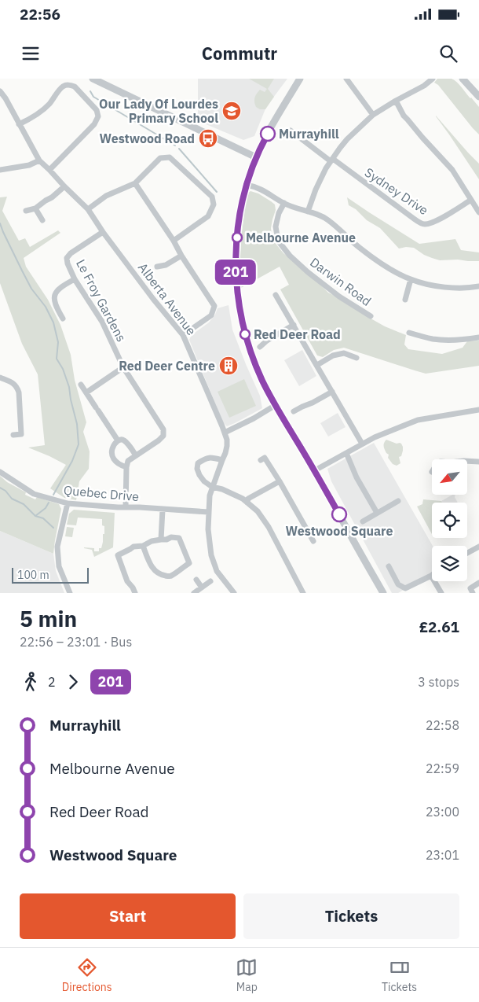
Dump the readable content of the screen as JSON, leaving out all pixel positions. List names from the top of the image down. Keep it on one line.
{"streets":{"street":["Sydney Drive","Darwin Road","Alberta Avenue","Le Froy Gardens","Quebec Drive"]},"crossings":[["Alberta Avenue","Le Froy Gardens"],["Alberta Avenue","Quebec Drive"]],"places":{"school or university":["Our Lady Of Lourdes Primary School"],"other":["Murrayhill","Melbourne Avenue","Red Deer Road","Westwood Square"],"bus stop":["Westwood Road"],"building":["Red Deer Centre"]},"lines":["bus line 201"],"scale_bar":"100 m","north":"bottom left","page":{"status":"22:56","header":"Commutr","on_map":"201","scale":"100 m","heading":["5 min","22:56 – 23:01 · Bus","£2.61"],"legs":["2","201","3 stops"],"list":[{"name":"Murrayhill","value":"22:58"},{"name":"Melbourne Avenue","value":"22:59"},{"name":"Red Deer Road","value":"23:00"},{"name":"Westwood Square","value":"23:01"}],"buttons":["Start","Tickets"],"tabs":["Directions","Map","Tickets"]}}
